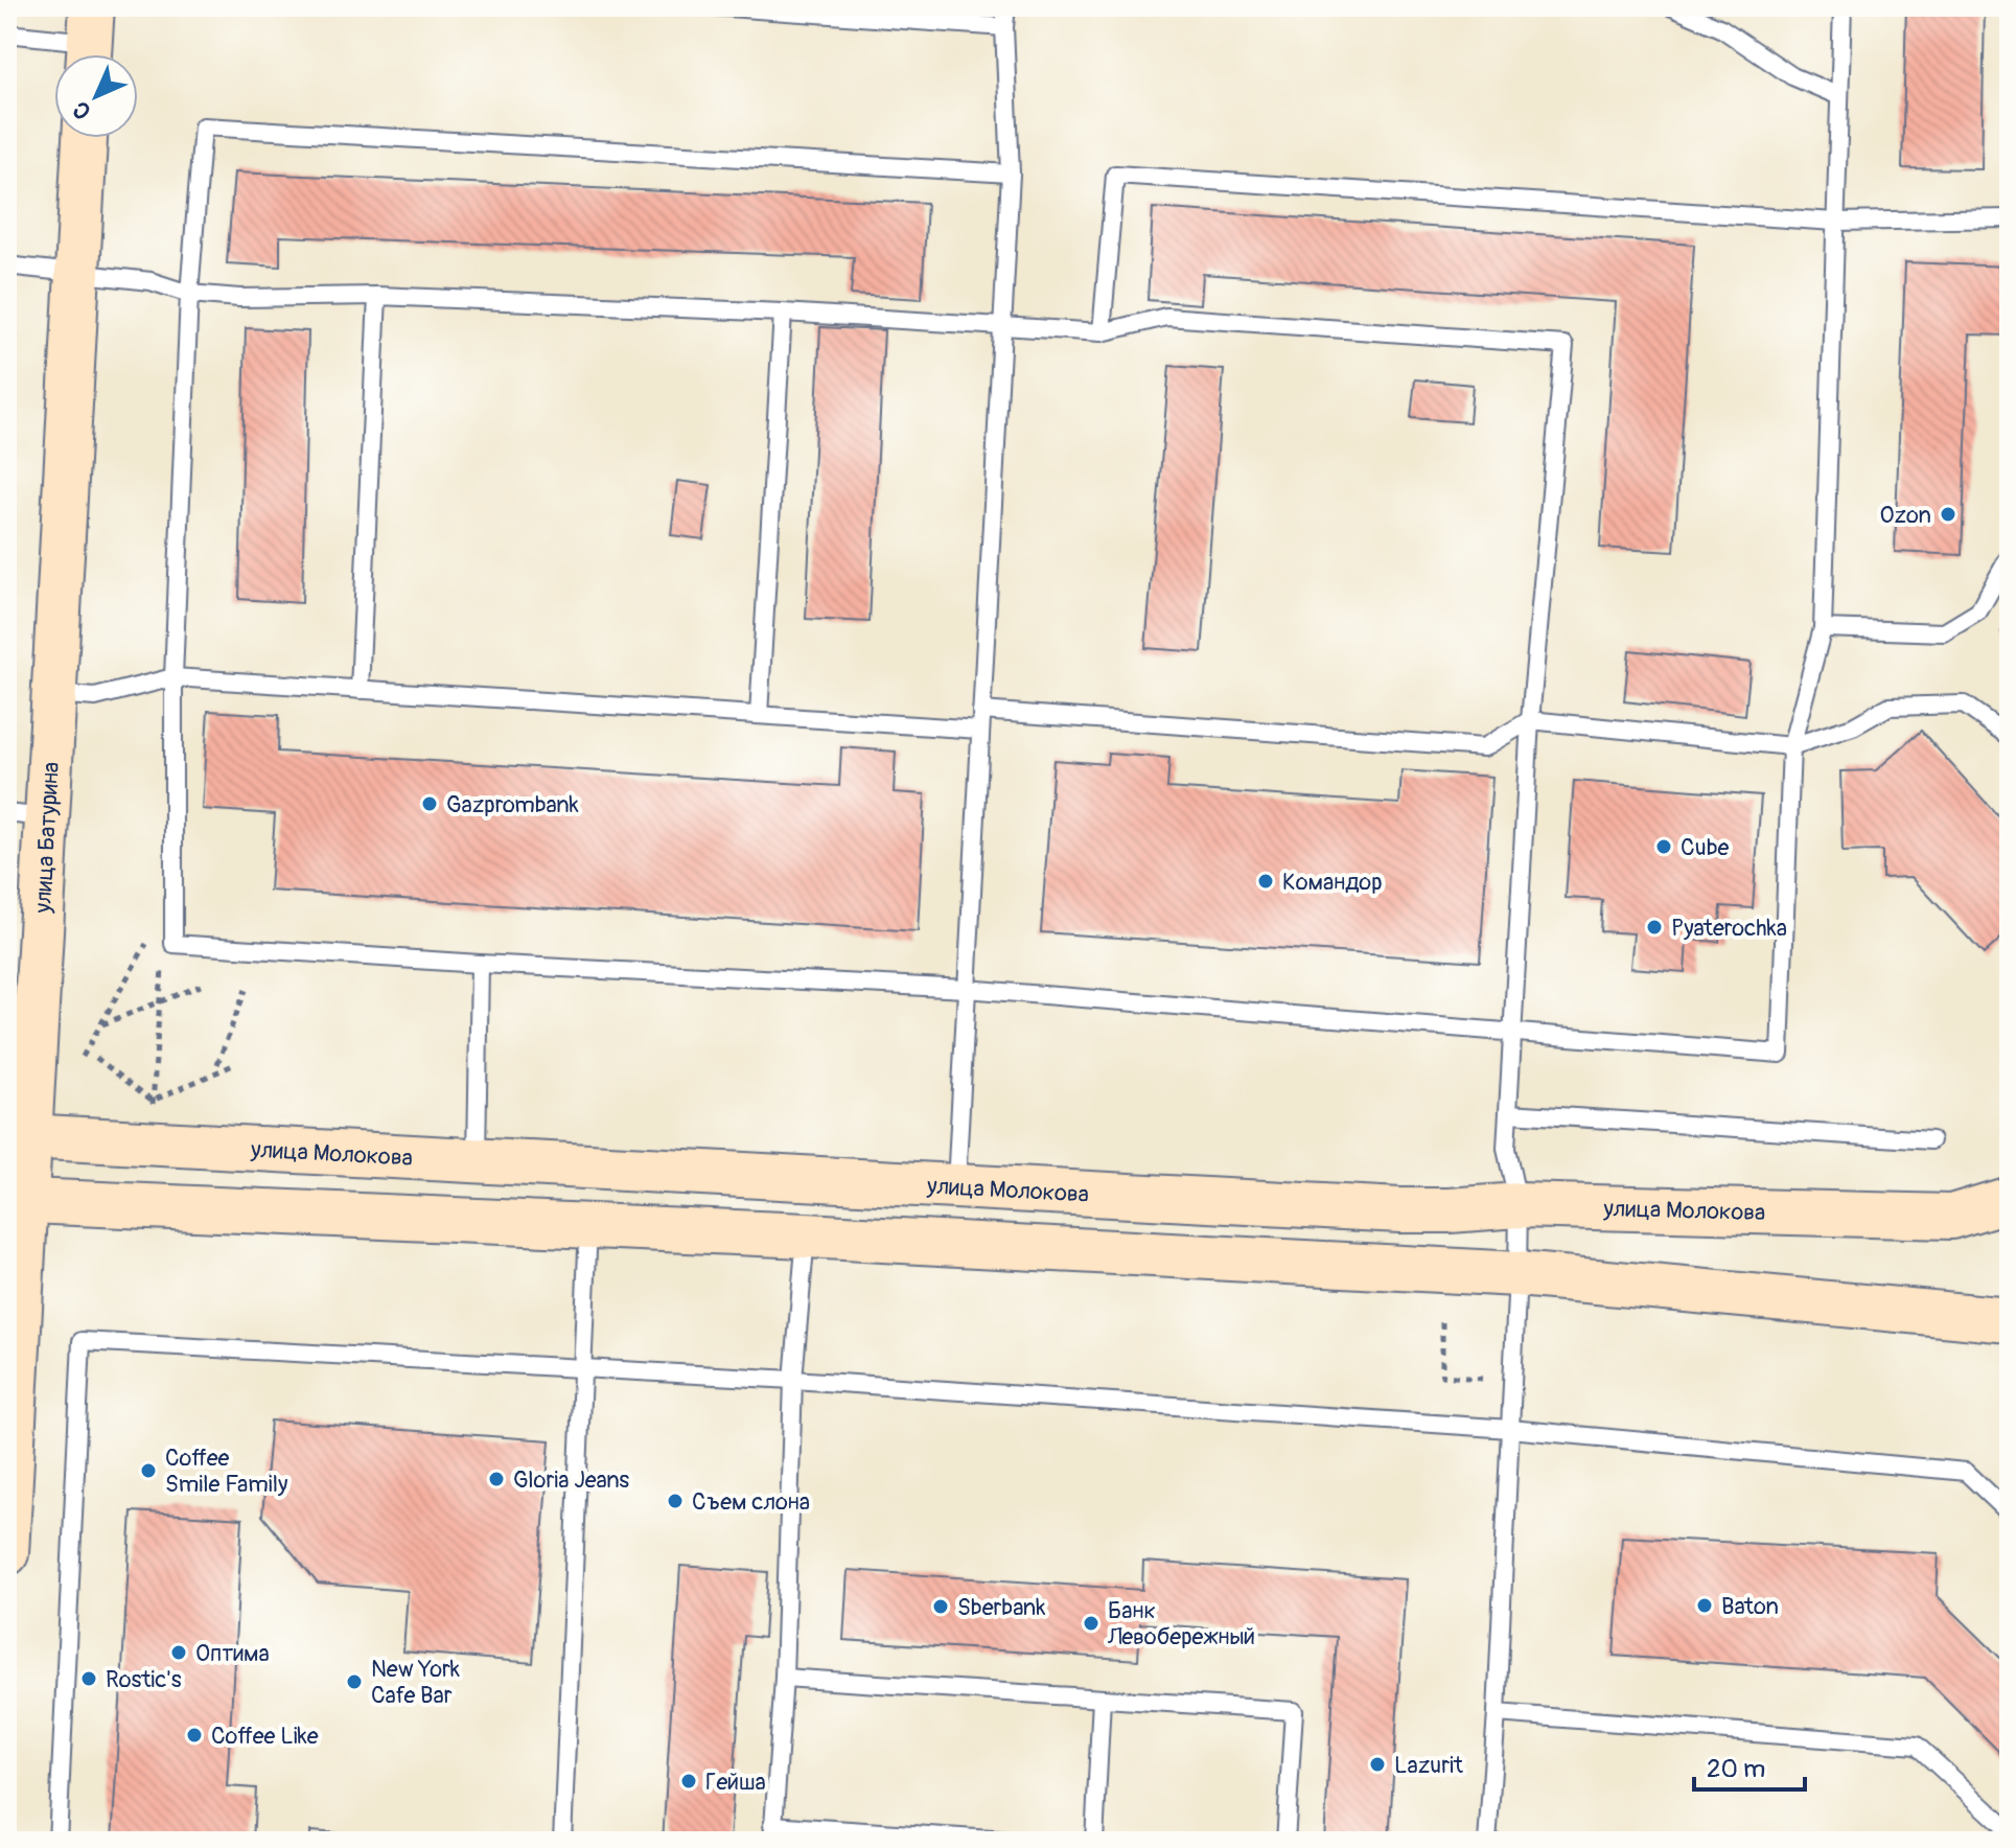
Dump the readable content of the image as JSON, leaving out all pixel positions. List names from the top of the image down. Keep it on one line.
{"streets":{"main road":["улица Батурина","улица Молокова"]},"crossings":[["улица Батурина","улица Молокова"]],"places":["Ozon","Gazprombank","Cube","Командор","Pyaterochka","Coffee Smile Family","Gloria Jeans","Съем слона","Baton","Sberbank","Банк Левобережный","Оптима","Rostic's","New York Cafe Bar","Coffee Like","Lazurit","Гейша"],"scale_bar":"20 m","north":"bottom left"}
